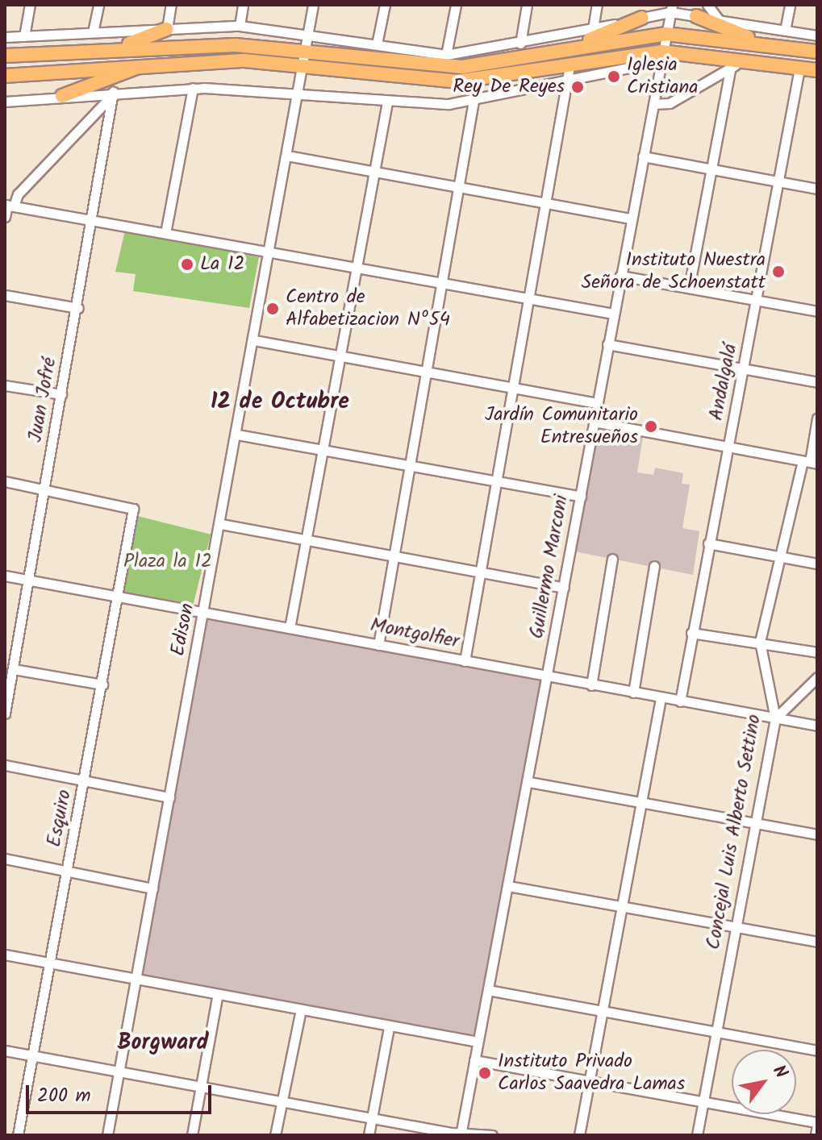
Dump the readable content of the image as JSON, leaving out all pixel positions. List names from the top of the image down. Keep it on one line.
{"streets":{"street":["Andalgalá","Juan Jofré","Guillermo Marconi","Edison","Montgolfier","Esquiro","Concejal Luis Alberto Settino"]},"crossings":[["Andalgalá","Montgolfier"],["Juan Jofré","Montgolfier"],["Juan Jofré","Esquiro"],["Guillermo Marconi","Montgolfier"],["Edison","Montgolfier"],["Montgolfier","Esquiro"],["Montgolfier","Concejal Luis Alberto Settino"]],"districts":["12 de Octubre","Borgward"],"parks":["Plaza la 12"],"places":["Iglesia Cristiana","Rey De Reyes","La 12","Instituto Nuestra Señora de Schoenstatt","Centro de Alfabetizacion Nº54","Jardín Comunitario Entresueños","Instituto Privado Carlos Saavedra Lamas"],"scale_bar":"200 m","north":"top right"}
